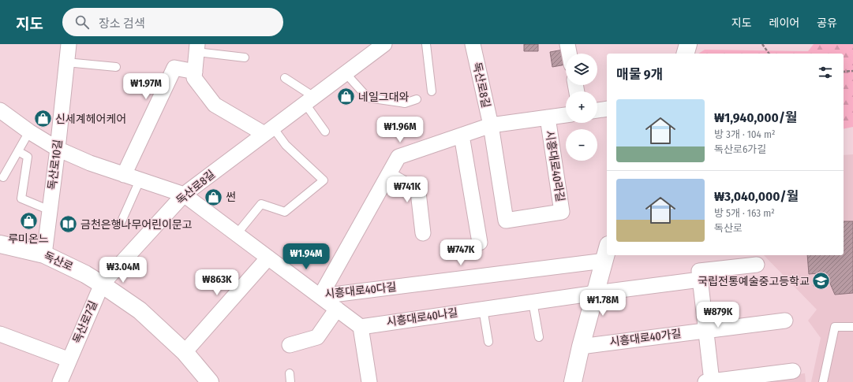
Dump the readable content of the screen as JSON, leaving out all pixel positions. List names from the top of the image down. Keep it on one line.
{"streets":{"main road":["독산로"],"street":["독산로8길","독산로10길","시흥대로40라길","시흥대로40다길","시흥대로40나길","독산로7길","시흥대로40가길"]},"crossings":[["독산로8길","시흥대로40라길"],["독산로8길","독산로"],["독산로8길","시흥대로40다길"],["독산로8길","독산로7길"],["독산로10길","독산로"],["시흥대로40라길","시흥대로40다길"],["독산로","독산로7길"]],"places":{"shop":["네일그대와","신세계헤어케어","썬","루미온느"],"library":["금천은행나무어린이문고"],"school or university":["국립전통예술중고등학교"]},"page":{"header":"지도","search":"장소 검색","nav":["지도","레이어","공유"],"map_buttons":["+","−"],"heading":"매물 9개","price":["₩1.97M","₩1.96M","₩741K","₩747K","₩1.94M","₩3.04M","₩863K","₩1.78M","₩879K"],"list":[{"name":"₩1,940,000/월","note":"방 3개 · 104 m² · 독산로6가길"},{"name":"₩3,040,000/월","note":"방 5개 · 163 m² · 독산로"}]}}
